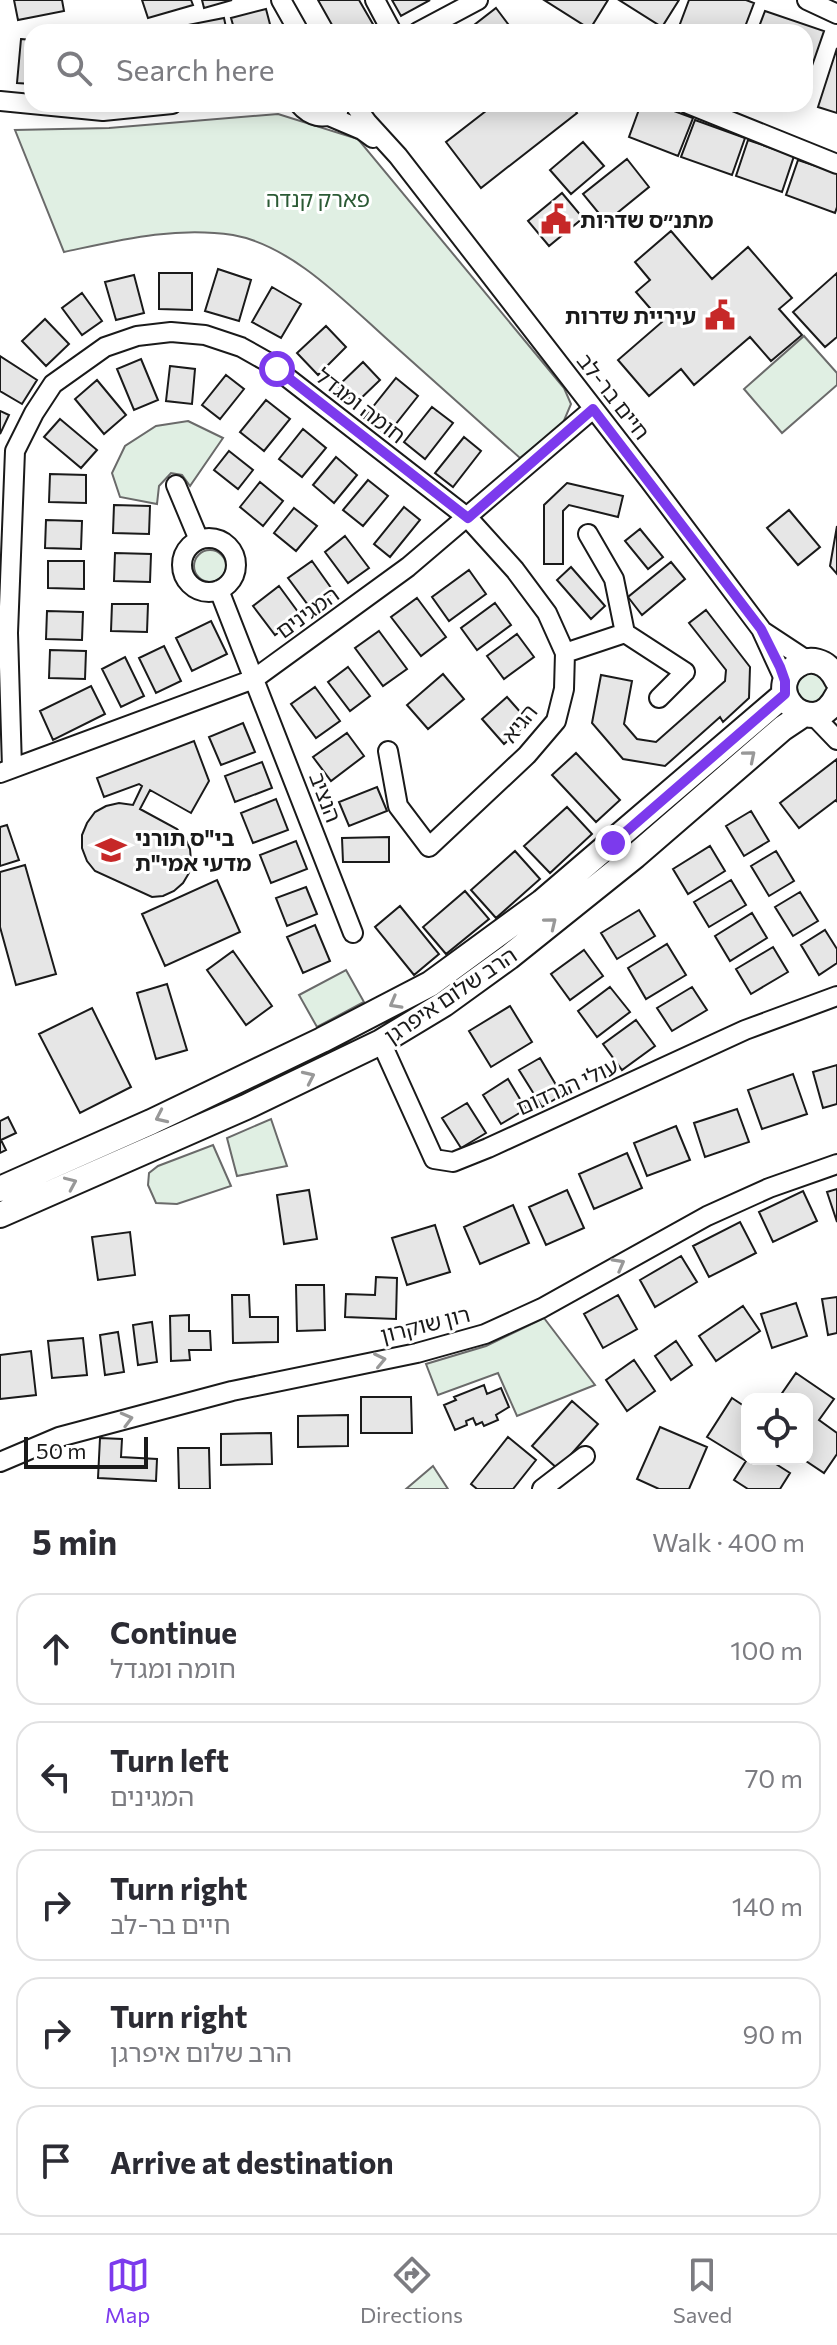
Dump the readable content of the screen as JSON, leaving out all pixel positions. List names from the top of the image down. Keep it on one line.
{"streets":{"main road":["הרב שלום איפרגן"],"street":["חיים בר-לב","חומה ומגדל","המגינים","הגיא","הנציב","עולי הגרדום","רון שוקרון"]},"crossings":[["חיים בר-לב","המגינים"],["חיים בר-לב","הרב שלום איפרגן"],["חומה ומגדל","המגינים"],["חומה ומגדל","הגיא"],["המגינים","הגיא"],["המגינים","הנציב"],["הרב שלום איפרגן","עולי הגרדום"]],"one_way":["רון שוקרון"],"parks":["פארק קנדה"],"places":{"public building":["מתנ״ס שדרות","עיריית שדרות"],"school or university":["בי\"ס תורני מדעי אמי\"ת"]},"scale_bar":"50 m","page":{"search":"Search here","scale":"50 m","heading":["5 min","Walk · 400 m"],"list":[["Continue","חומה ומגדל","100 m"],["Turn left","המגינים","70 m"],["Turn right","חיים בר-לב","140 m"],["Turn right","הרב שלום איפרגן","90 m"],"Arrive at destination"],"nav":["Map","Directions","Saved"]}}
